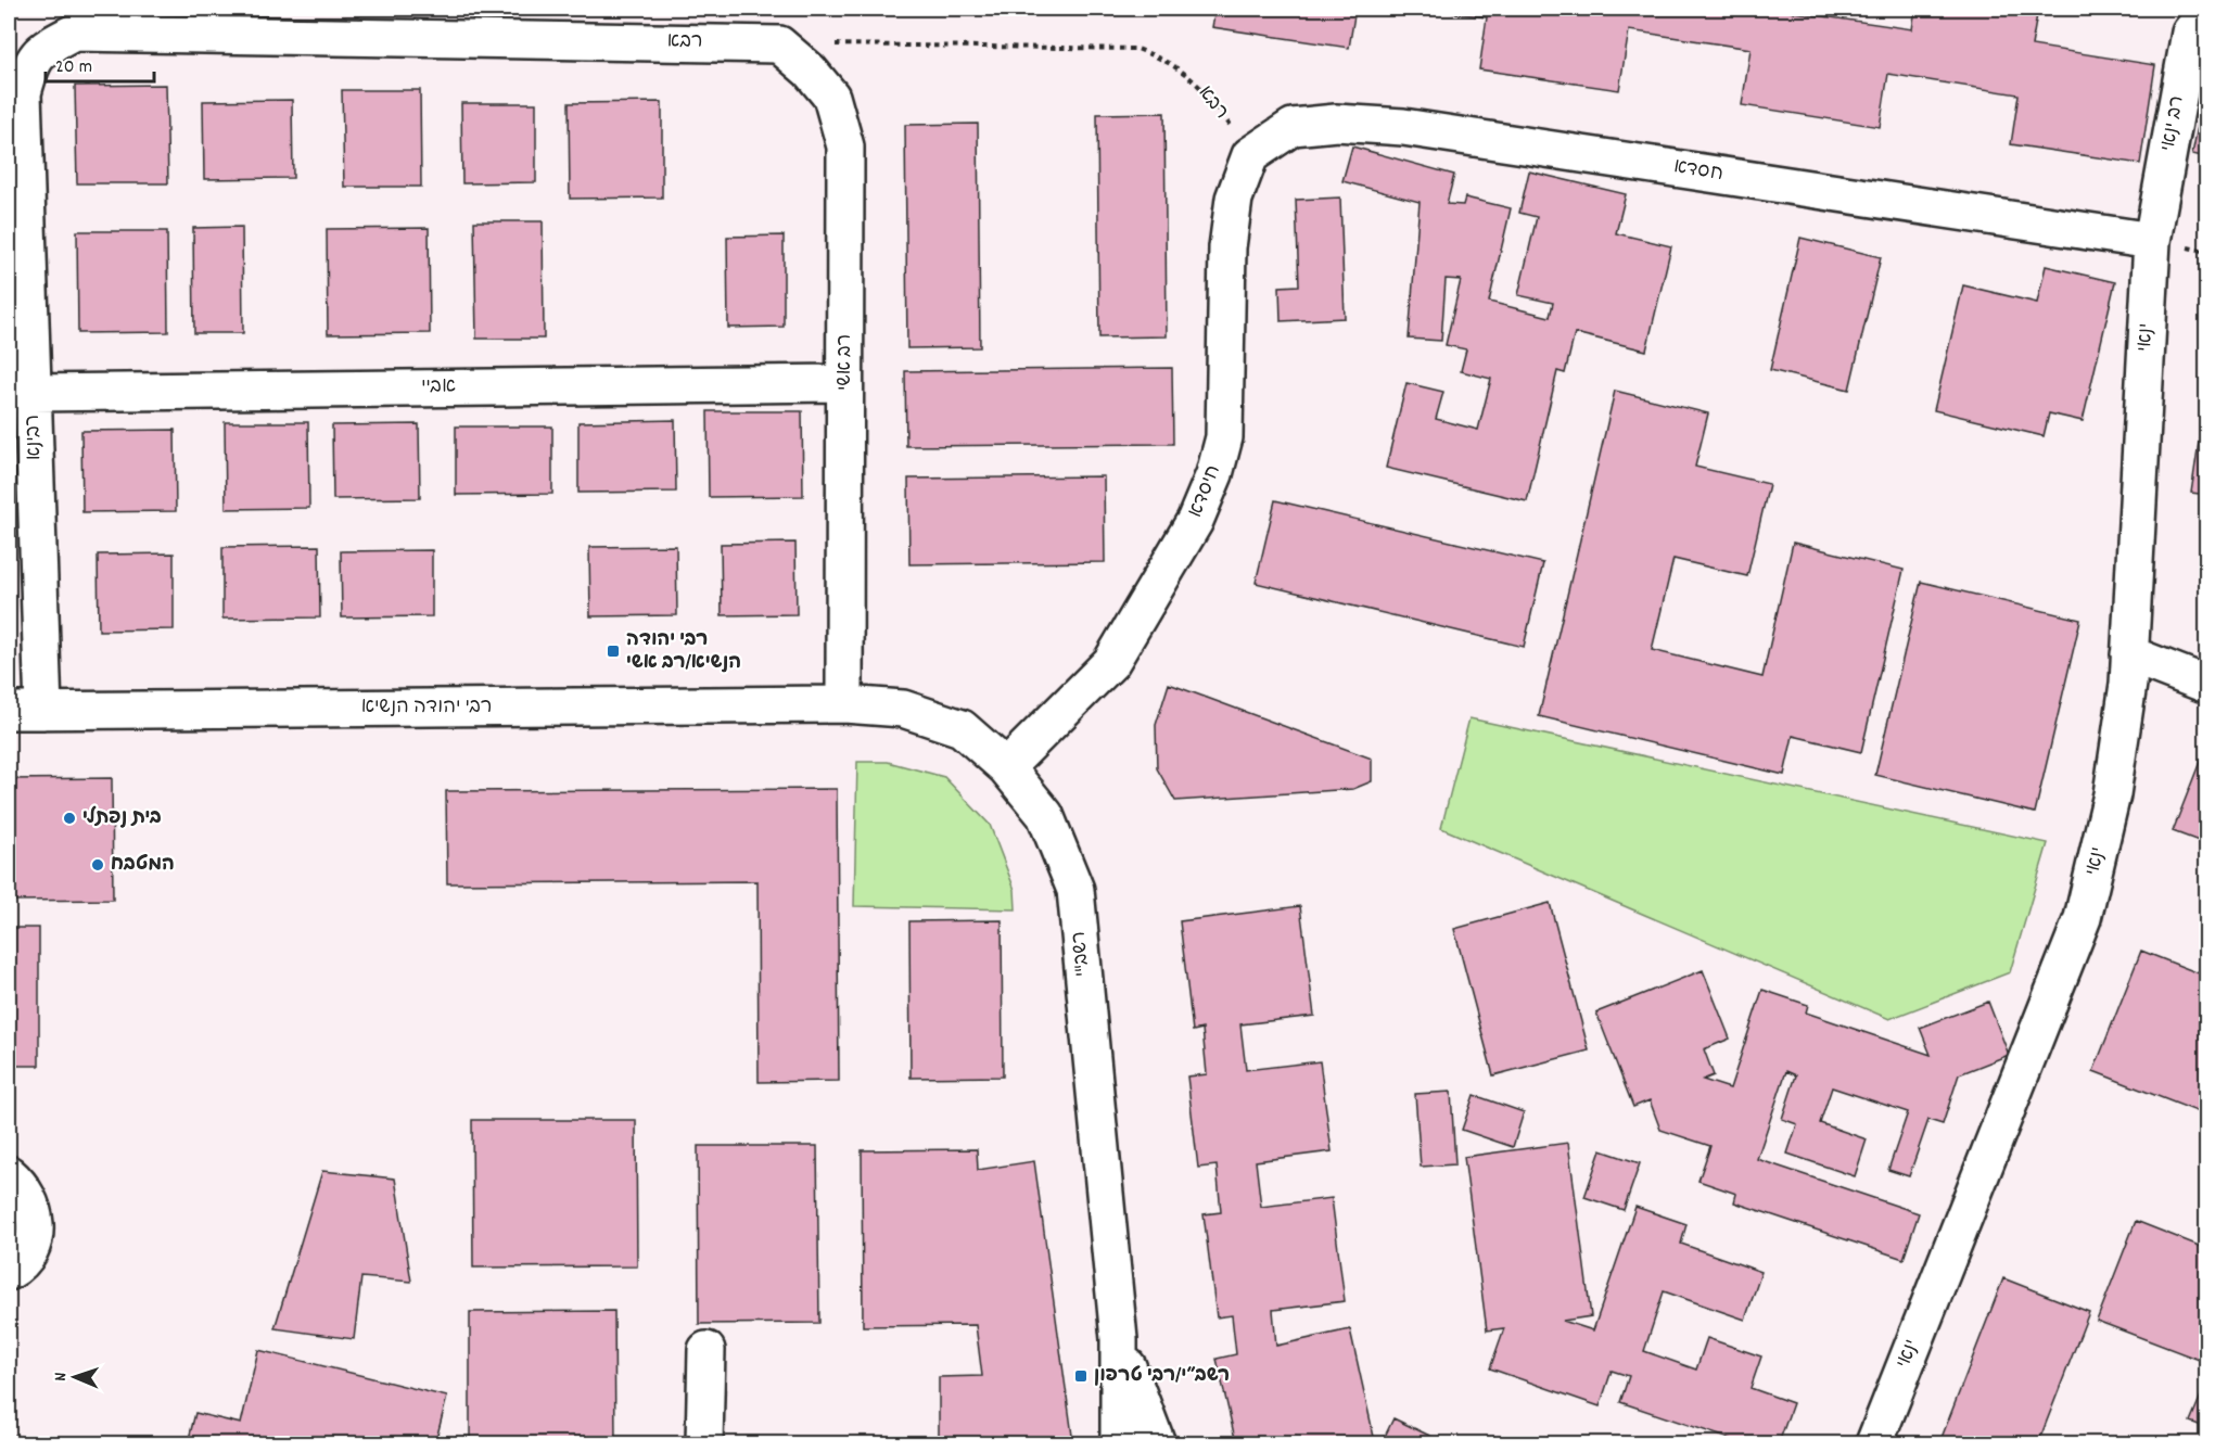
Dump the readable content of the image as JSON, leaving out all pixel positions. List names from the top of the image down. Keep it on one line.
{"streets":{"street":["רבא","רב ינאי","חסדא","ינאי","רב אשי","אביי","רבינא","חיסדא","רבי יהודה הנשיא","רשב\"י"]},"crossings":[["רבא","חסדא"],["רבא","רב אשי"],["רבא","רבינא"],["רבא","חיסדא"],["רב ינאי","חסדא"],["רב ינאי","ינאי"],["חסדא","ינאי"],["חסדא","חיסדא"],["רב אשי","אביי"],["רב אשי","רבי יהודה הנשיא"],["רב אשי","רשב\"י"],["אביי","רבינא"],["רבינא","רבי יהודה הנשיא"],["חיסדא","רשב\"י"],["רבי יהודה הנשיא","רשב\"י"]],"places":{"transit":["רבי יהודה הנשיא/רב אשי","רשב״י/רבי טרפון"],"other":["בית נפתלי","המטבח"]},"scale_bar":"20 m","north":"left"}
